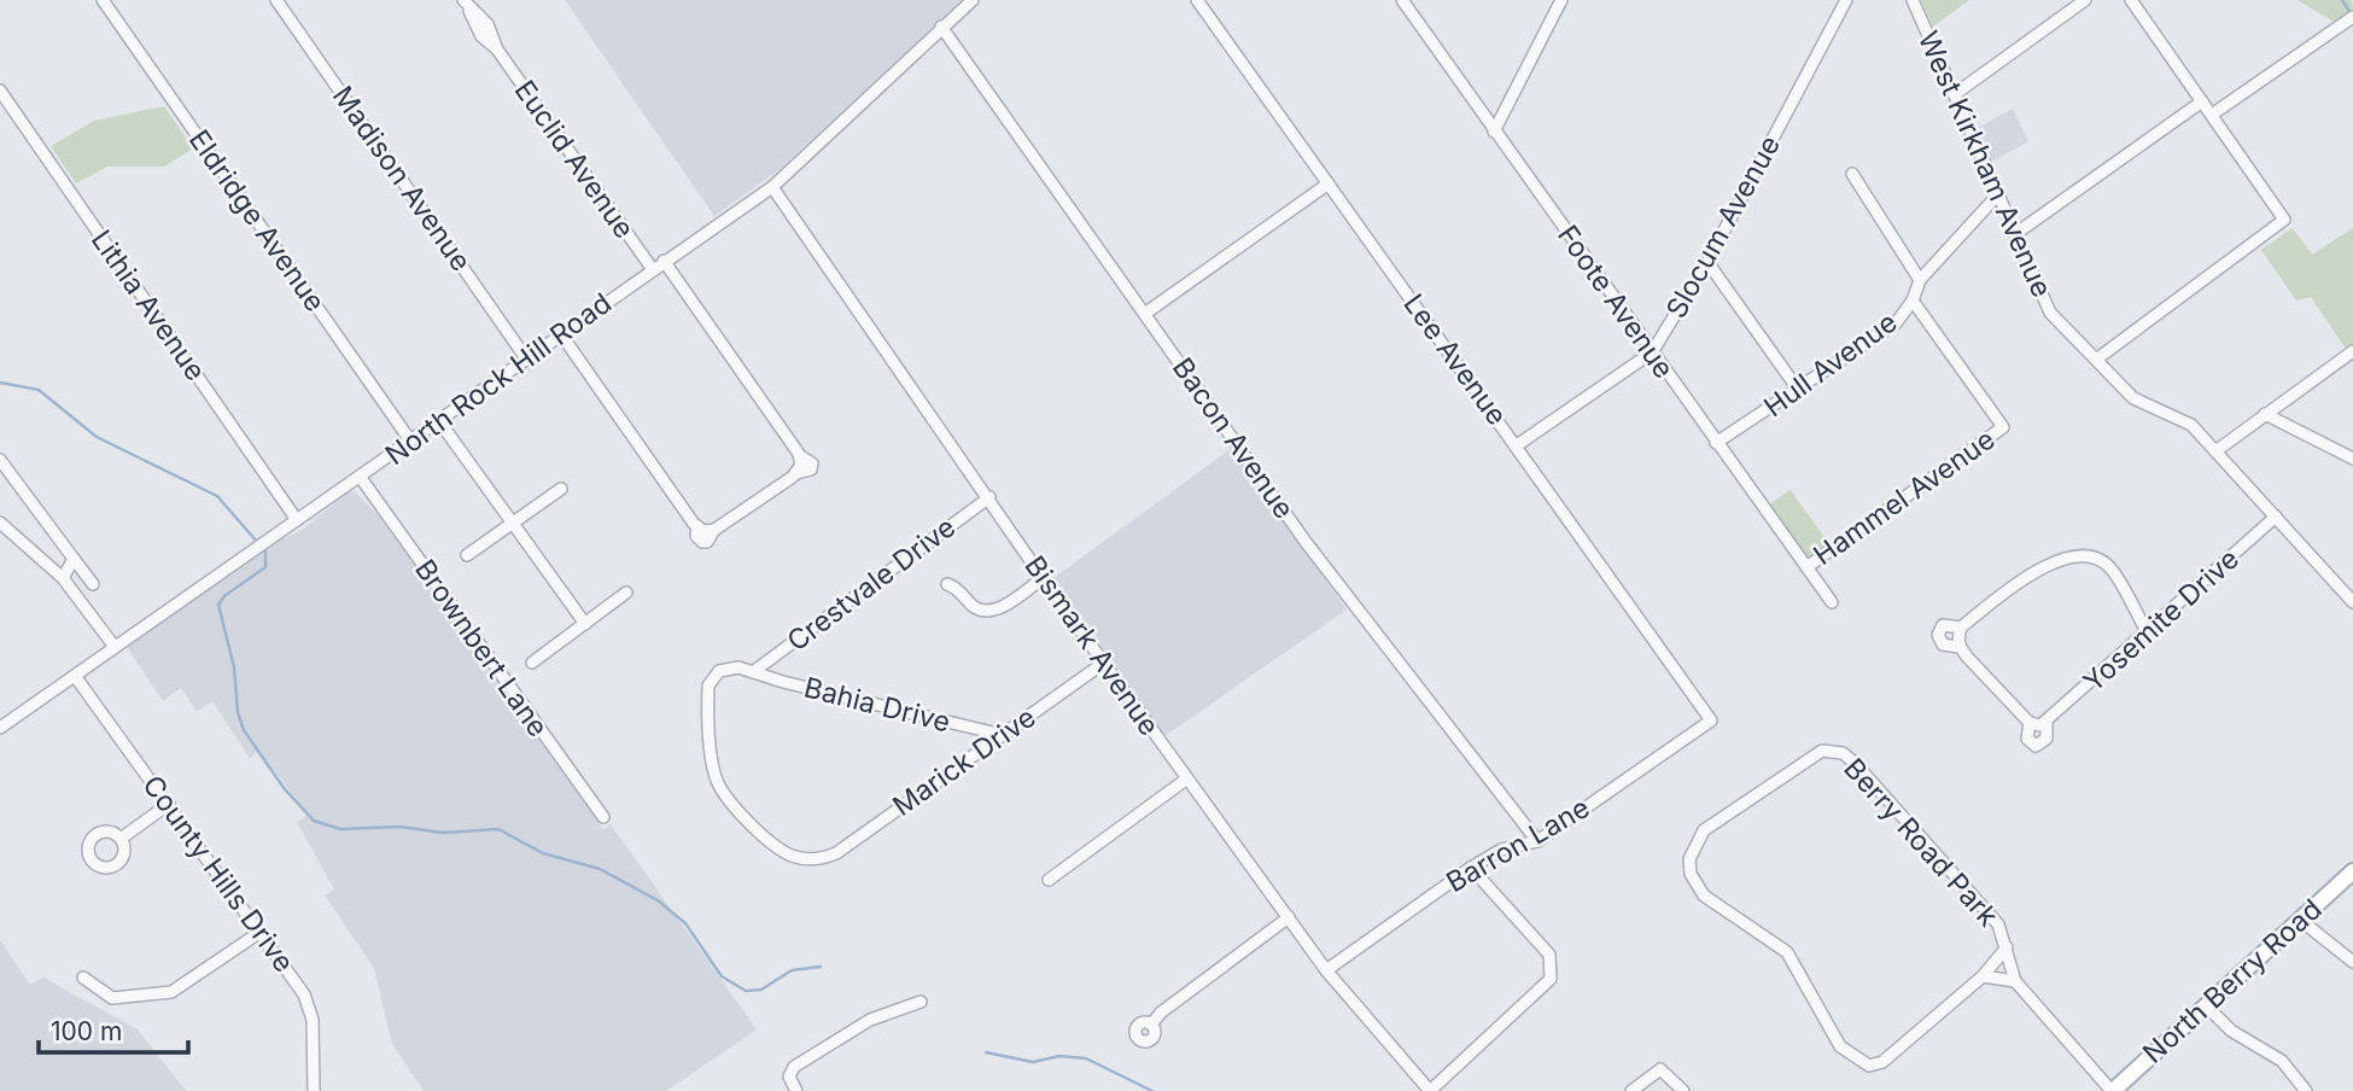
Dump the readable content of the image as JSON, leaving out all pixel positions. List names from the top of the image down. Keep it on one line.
{"streets":{"main road":["North Berry Road"],"street":["Euclid Avenue","West Kirkham Avenue","Madison Avenue","Eldridge Avenue","Slocum Avenue","Foote Avenue","Lithia Avenue","Lee Avenue","Hull Avenue","North Rock Hill Road","Bacon Avenue","Hammel Avenue","Crestvale Drive","Yosemite Drive","Bismark Avenue","Brownbert Lane","Bahia Drive","Marick Drive","Berry Road Park","Barron Lane","County Hills Drive"]},"crossings":[["Euclid Avenue","North Rock Hill Road"],["West Kirkham Avenue","Hull Avenue"],["West Kirkham Avenue","Yosemite Drive"],["Madison Avenue","North Rock Hill Road"],["Eldridge Avenue","North Rock Hill Road"],["Slocum Avenue","Foote Avenue"],["Slocum Avenue","Lee Avenue"],["Foote Avenue","Hull Avenue"],["Foote Avenue","Hammel Avenue"],["Lithia Avenue","North Rock Hill Road"],["Lee Avenue","Barron Lane"],["Hull Avenue","Hammel Avenue"],["North Rock Hill Road","Bacon Avenue"],["North Rock Hill Road","Bismark Avenue"],["North Rock Hill Road","Brownbert Lane"],["North Rock Hill Road","County Hills Drive"],["Bacon Avenue","Barron Lane"],["Crestvale Drive","Bismark Avenue"],["Crestvale Drive","Bahia Drive"],["Crestvale Drive","Marick Drive"],["Bismark Avenue","Marick Drive"],["Bismark Avenue","Barron Lane"],["Bahia Drive","Marick Drive"],["Berry Road Park","North Berry Road"]],"scale_bar":"100 m"}
